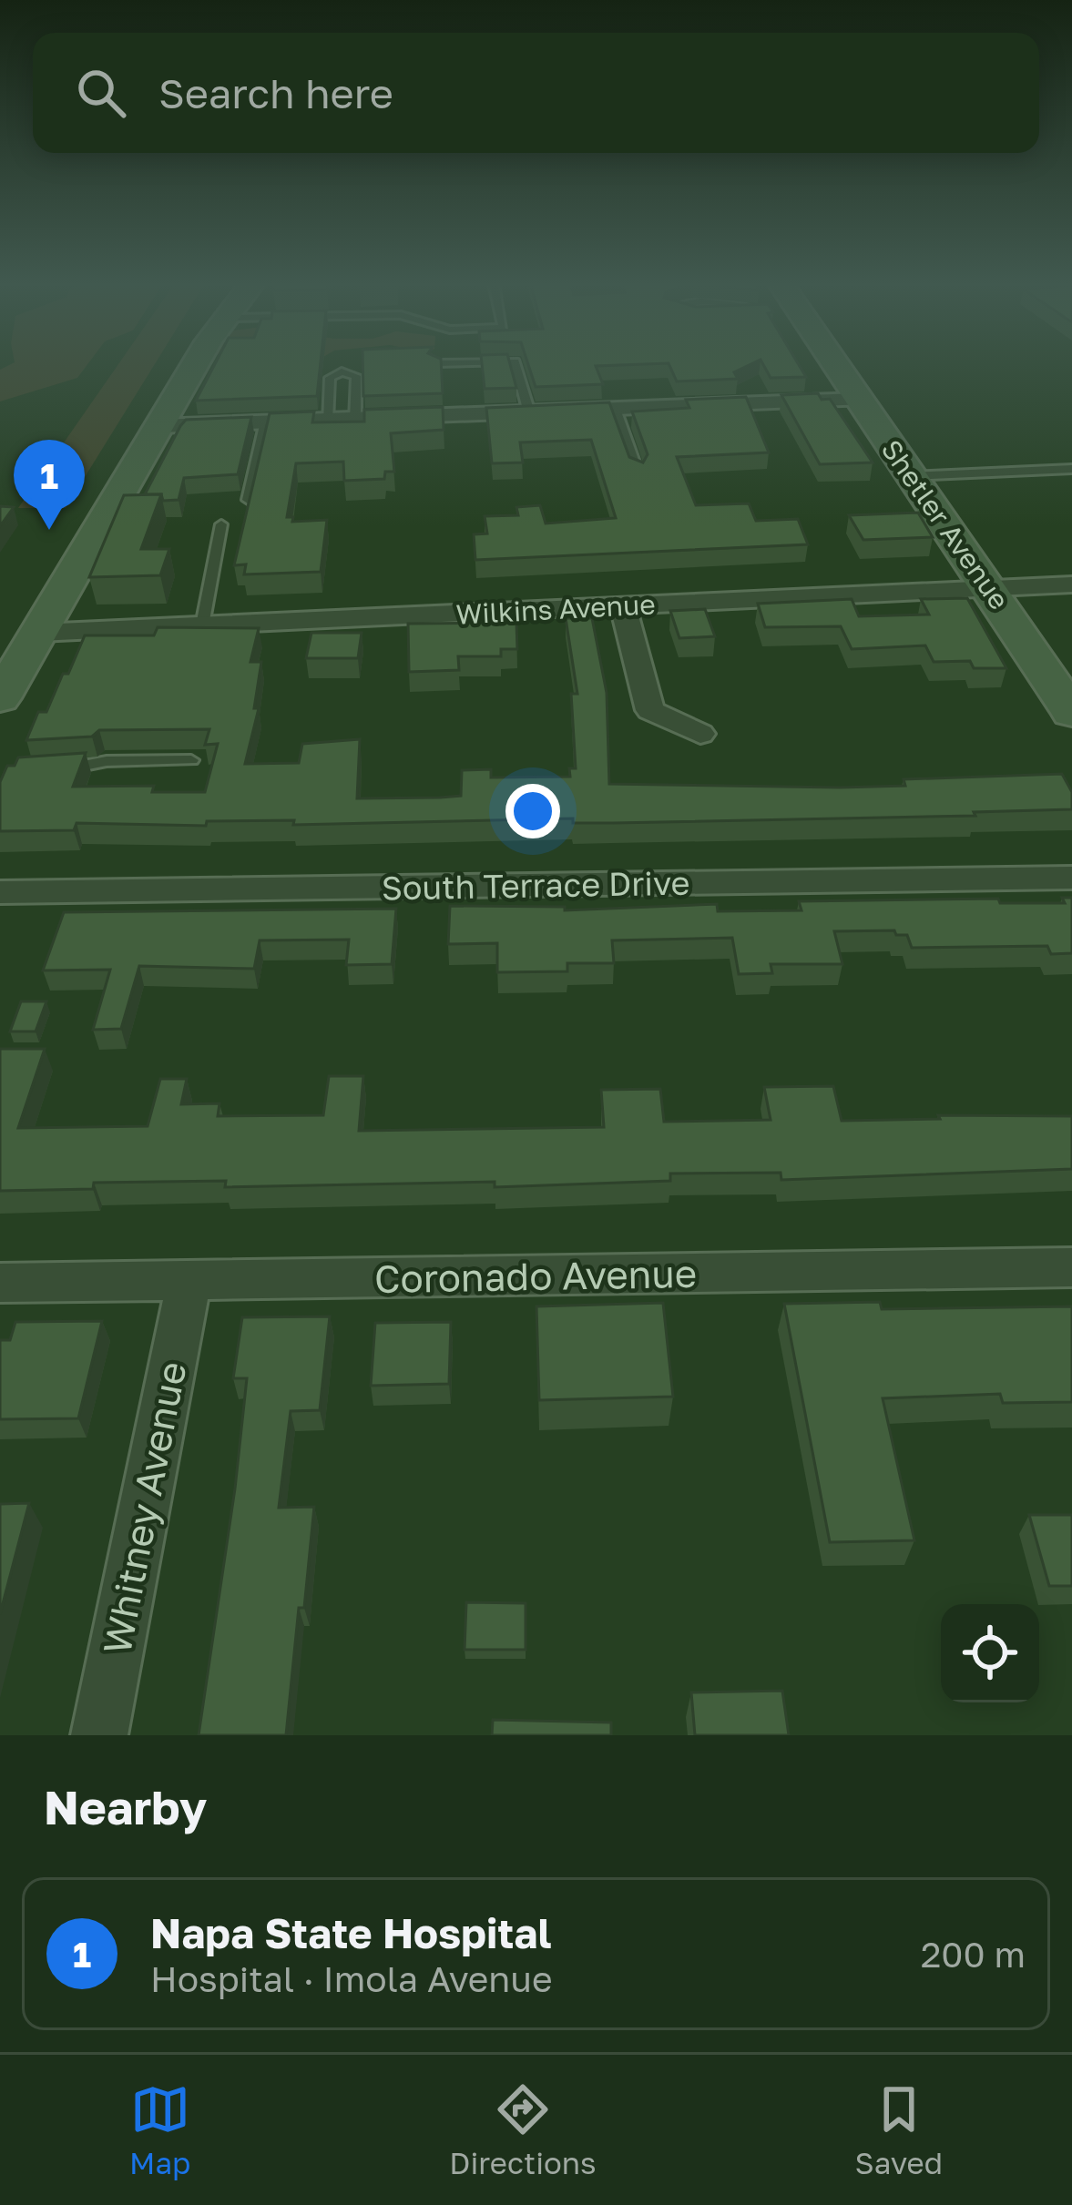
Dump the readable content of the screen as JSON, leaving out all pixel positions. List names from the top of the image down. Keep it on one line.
{"streets":{"street":["Shetler Avenue","Wilkins Avenue","South Terrace Drive","Coronado Avenue","Whitney Avenue"]},"crossings":[["Shetler Avenue","Wilkins Avenue"],["Coronado Avenue","Whitney Avenue"]],"page":{"search":"Search here","pins":"1","heading":"Nearby","list":[{"mark":"1","name":"Napa State Hospital","note":"Hospital · Imola Avenue","value":"200 m"}],"nav":["Map","Directions","Saved"]}}
